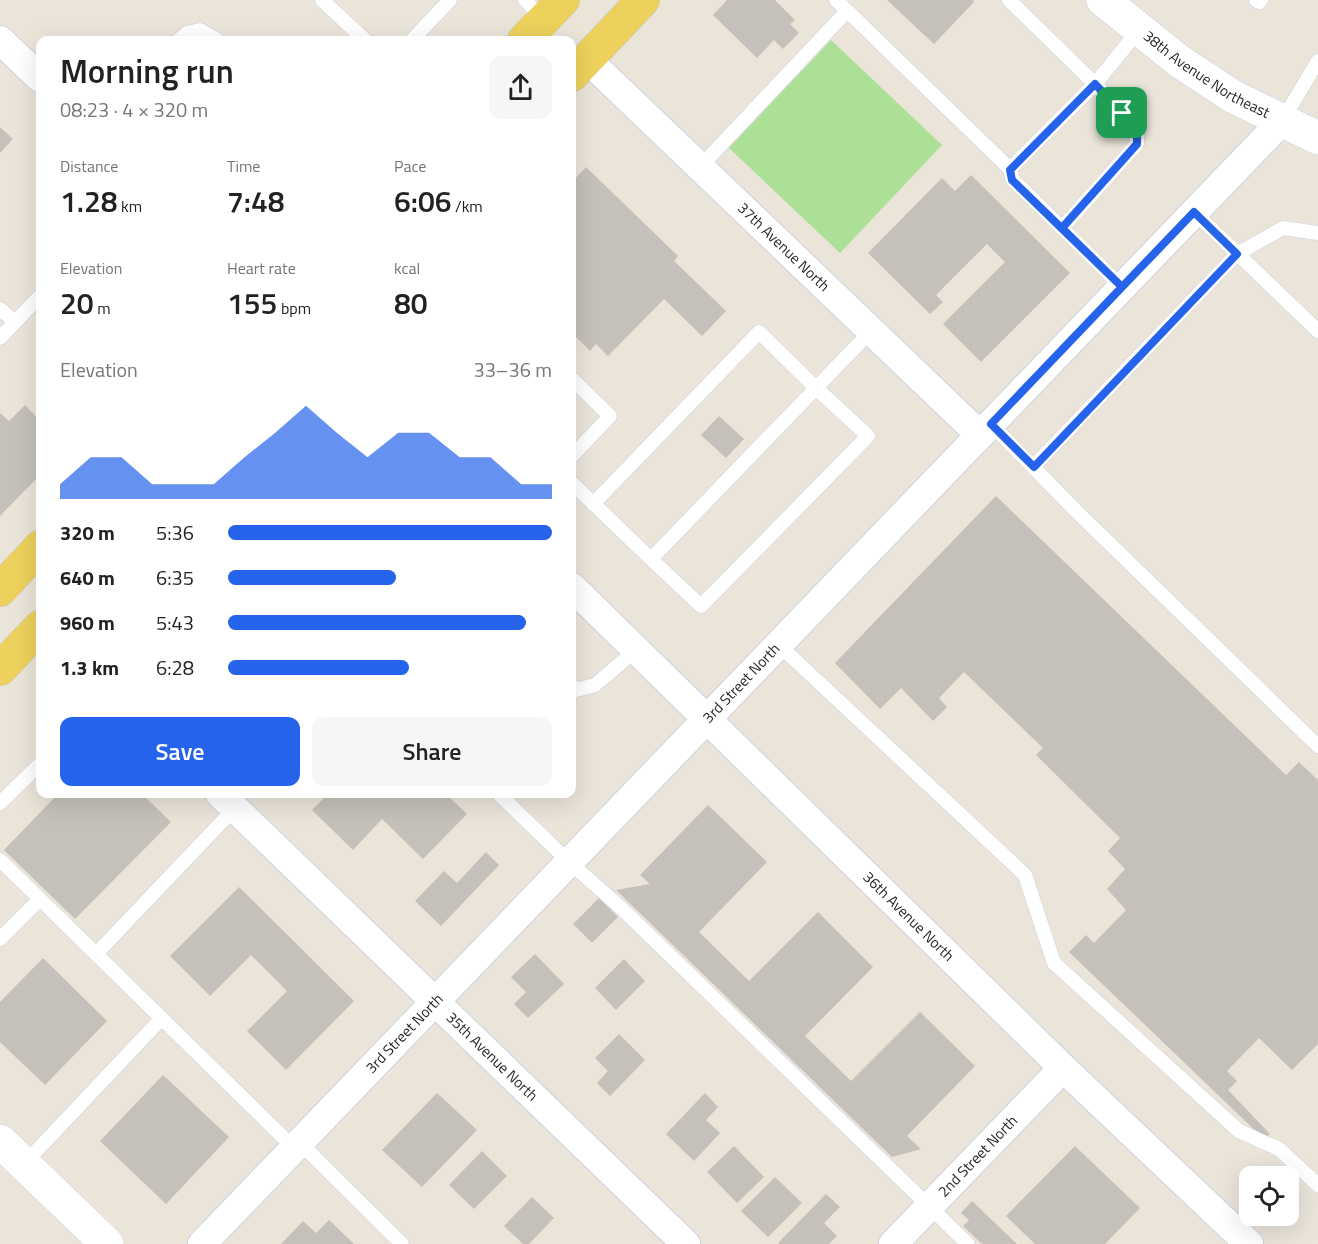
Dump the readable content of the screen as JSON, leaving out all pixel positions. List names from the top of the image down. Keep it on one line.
{"streets":{"street":["38th Avenue Northeast","37th Avenue North","3rd Street North","36th Avenue North","35th Avenue North","2nd Street North"]},"crossings":[["38th Avenue Northeast","3rd Street North"],["37th Avenue North","3rd Street North"],["3rd Street North","36th Avenue North"],["3rd Street North","35th Avenue North"],["36th Avenue North","2nd Street North"]],"page":{"heading":["Morning run","08:23 · 4 × 320 m"],"stats":[["Distance","1.28 km"],["Time","7:48"],["Pace","6:06 /km"],["Elevation","20 m"],["Heart rate","155 bpm"],["kcal","80"]],"chart":["Elevation","33–36 m"],"list":[{"name":"320 m","note":"5:36"},{"name":"640 m","note":"6:35"},{"name":"960 m","note":"5:43"},{"name":"1.3 km","note":"6:28"}],"buttons":["Save","Share"]}}
